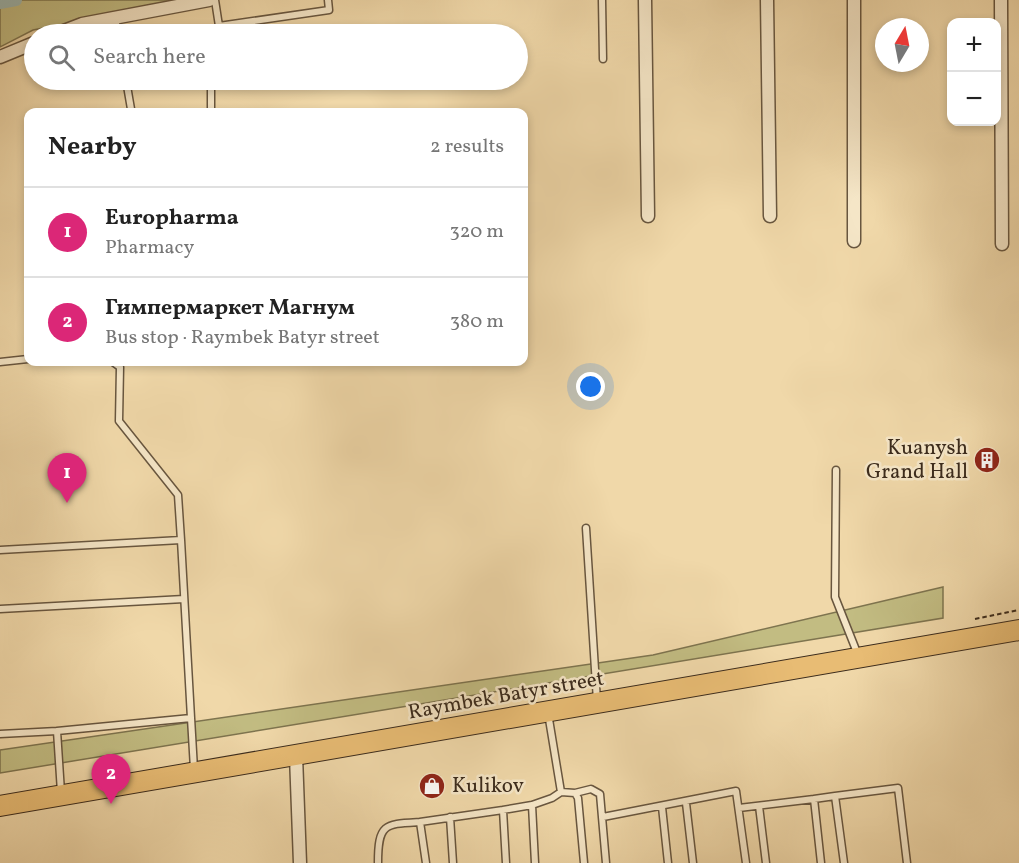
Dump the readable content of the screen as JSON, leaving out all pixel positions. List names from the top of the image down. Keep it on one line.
{"streets":{"main road":["Raymbek Batyr street"]},"places":{"building":["Kuanysh Grand Hall"],"shop":["Kulikov"]},"north":"top","page":{"map_buttons":["+","−"],"search":"Search here","heading":["Nearby","2 results"],"list":[{"mark":"1","name":"Europharma","note":"Pharmacy","value":"320 m"},{"mark":"2","name":"Гимпермаркет Магнум","note":"Bus stop · Raymbek Batyr street","value":"380 m"}],"pins":["1","2"]}}
